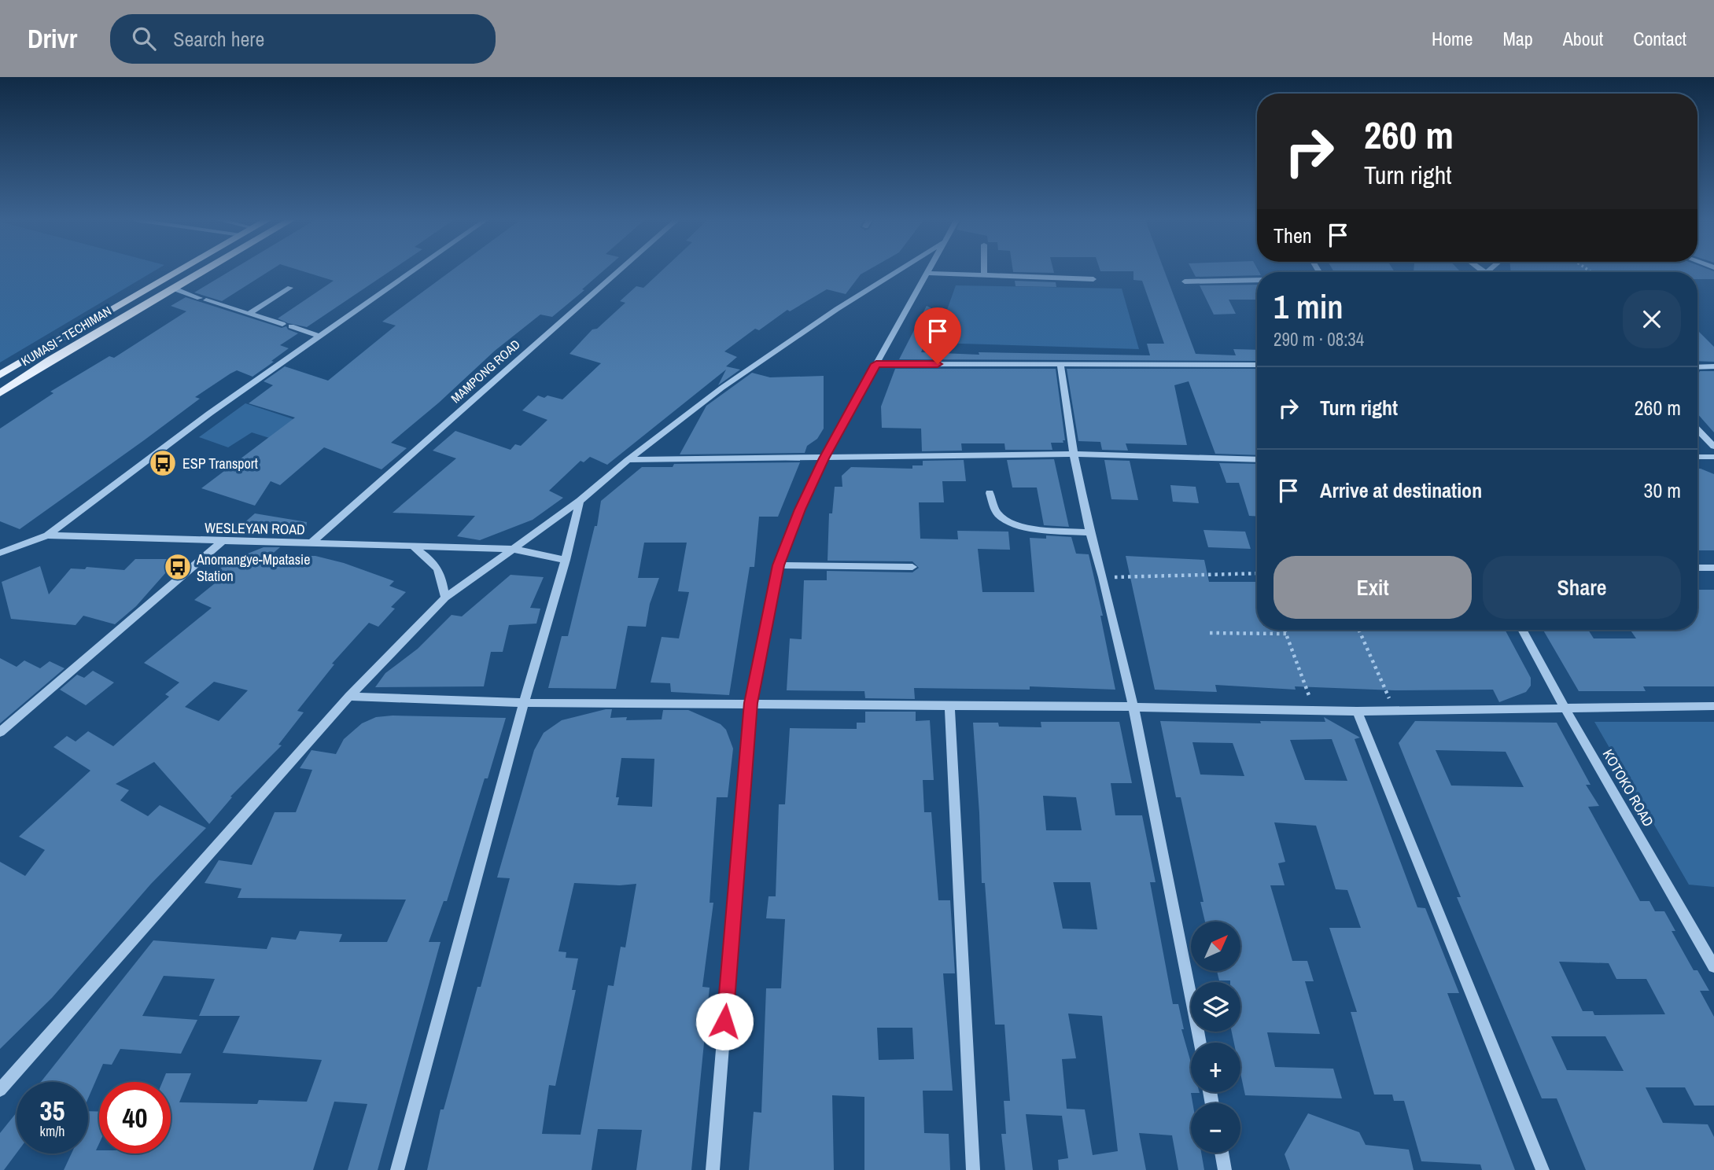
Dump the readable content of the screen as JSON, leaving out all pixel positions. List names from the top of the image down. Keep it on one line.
{"streets":{"main road":["KUMASI - TECHIMAN"],"street":["MAMPONG ROAD","WESLEYAN ROAD","KOTOKO ROAD"]},"crossings":[["MAMPONG ROAD","WESLEYAN ROAD"]],"places":{"bus stop":["ESP Transport","Anomangye-Mpatasie Station"]},"north":"top right","page":{"header":"Drivr","search":"Search here","nav":["Home","Map","About","Contact"],"turn":["260 m","Turn right"],"then":"Then","heading":["1 min","290 m · 08:34"],"list":[{"name":"Turn right","value":"260 m"},{"name":"Arrive at destination","value":"30 m"}],"buttons":["Exit","Share"],"map_buttons":["+","−"],"speed":"35 km/h","limit":"40"}}
